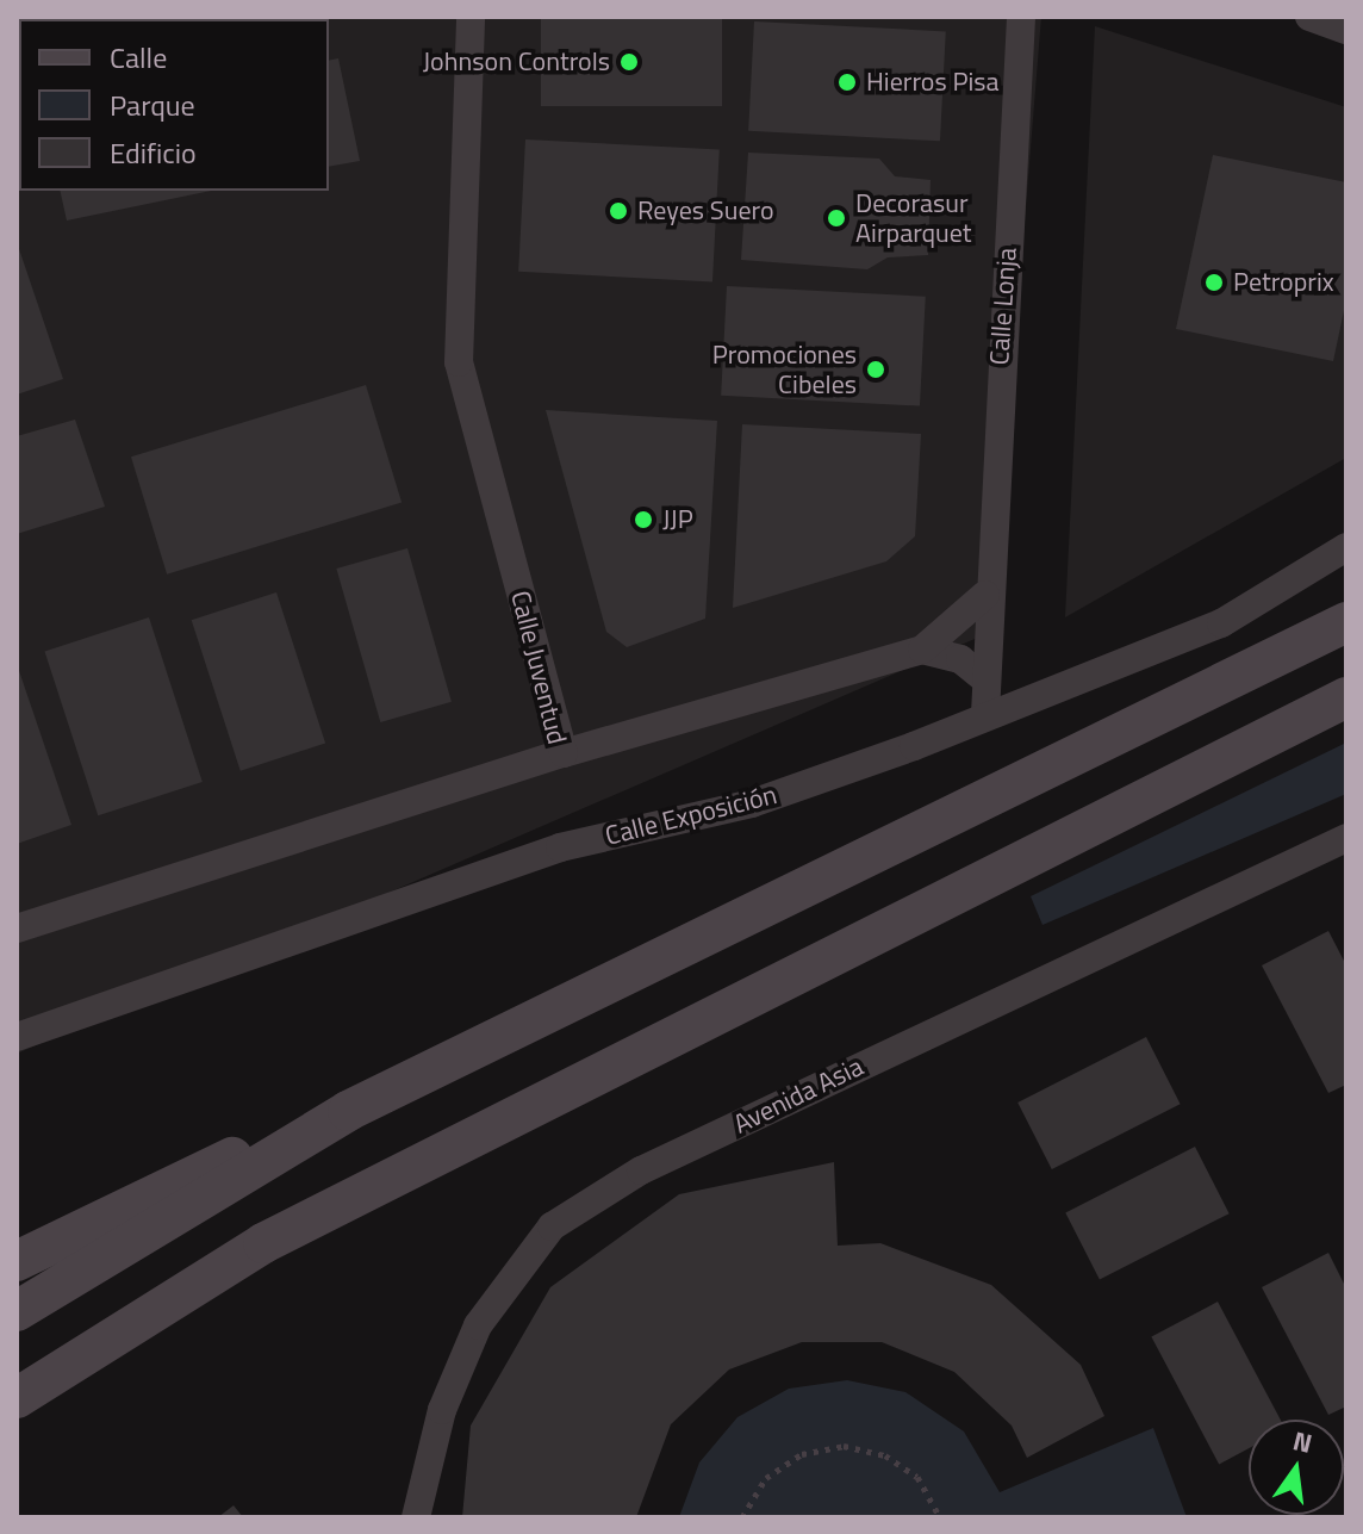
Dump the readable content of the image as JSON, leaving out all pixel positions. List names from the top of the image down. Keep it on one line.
{"streets":{"street":["Calle Lonja","Calle Juventud","Calle Exposición","Avenida Asia"]},"crossings":[["Calle Lonja","Calle Exposición"]],"places":["Johnson Controls","Hierros Pisa","Reyes Suero","Decorasur Airparquet","Petroprix","Promociones Cibeles","JJP"],"legend":["Calle","Parque","Edificio"],"north":"top"}
